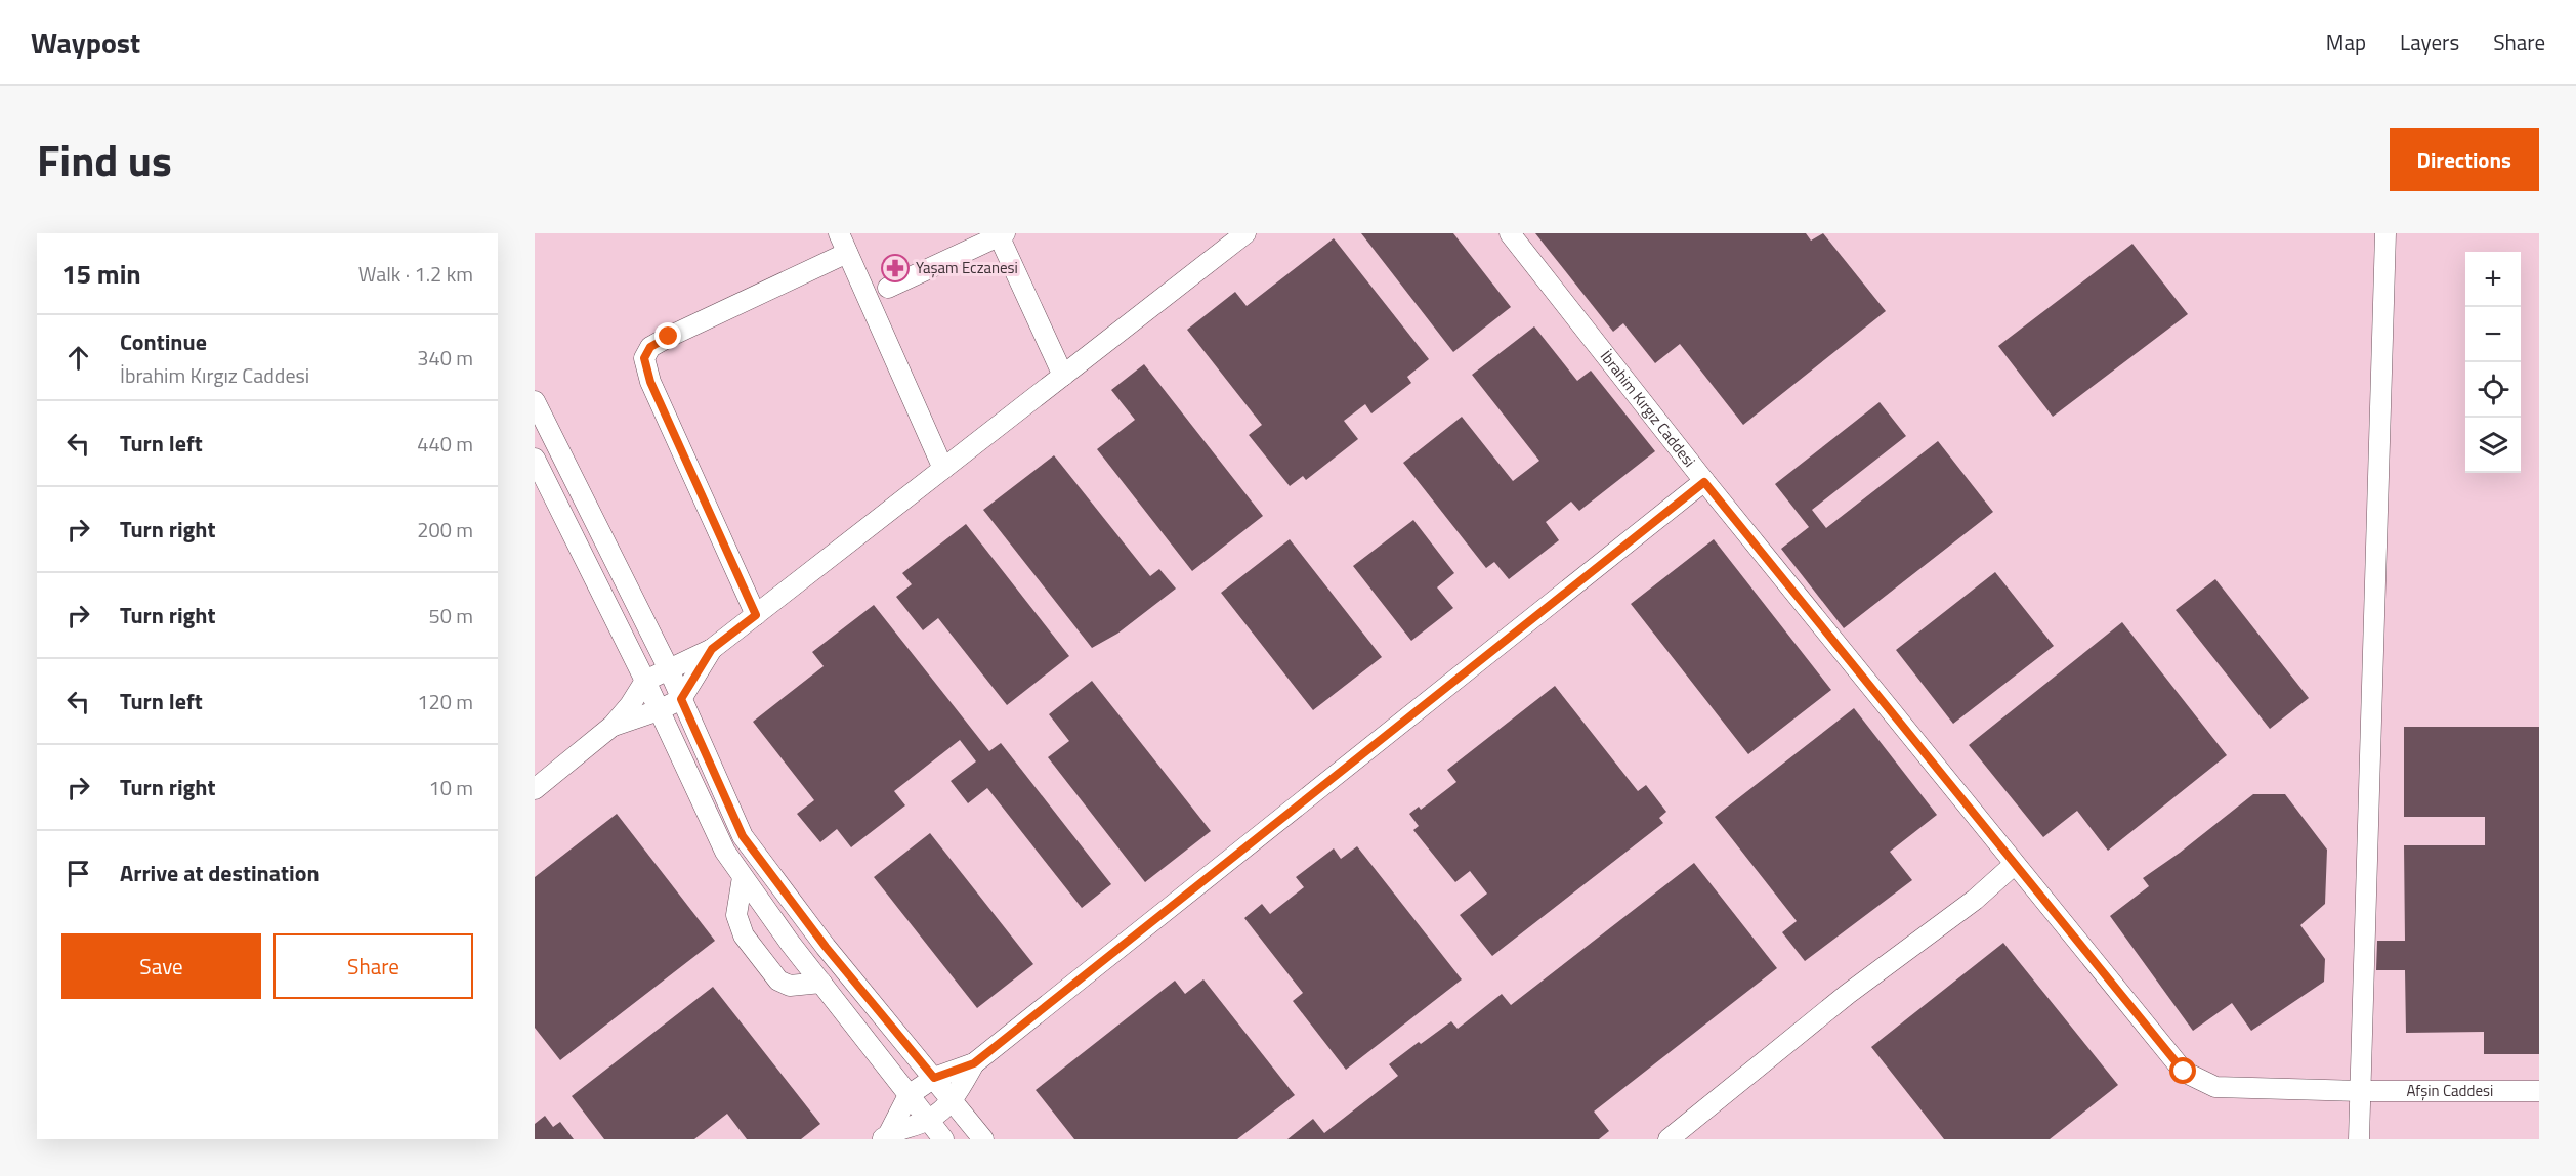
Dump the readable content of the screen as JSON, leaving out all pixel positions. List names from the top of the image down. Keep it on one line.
{"streets":{"street":["İbrahim Kırgız Caddesi","Afşin Caddesi"]},"crossings":[["İbrahim Kırgız Caddesi","Afşin Caddesi"]],"places":{"pharmacy":["Yaşam Eczanesi"]},"page":{"header":"Waypost","nav":["Map","Layers","Share"],"title":"Find us","buttons":["Directions",["Save","Share"]],"heading":["15 min","Walk · 1.2 km"],"map_buttons":["+","−"],"list":[["Continue","İbrahim Kırgız Caddesi","340 m"],["Turn left","440 m"],["Turn right","200 m"],["Turn right","50 m"],["Turn left","120 m"],["Turn right","10 m"],"Arrive at destination"]}}
